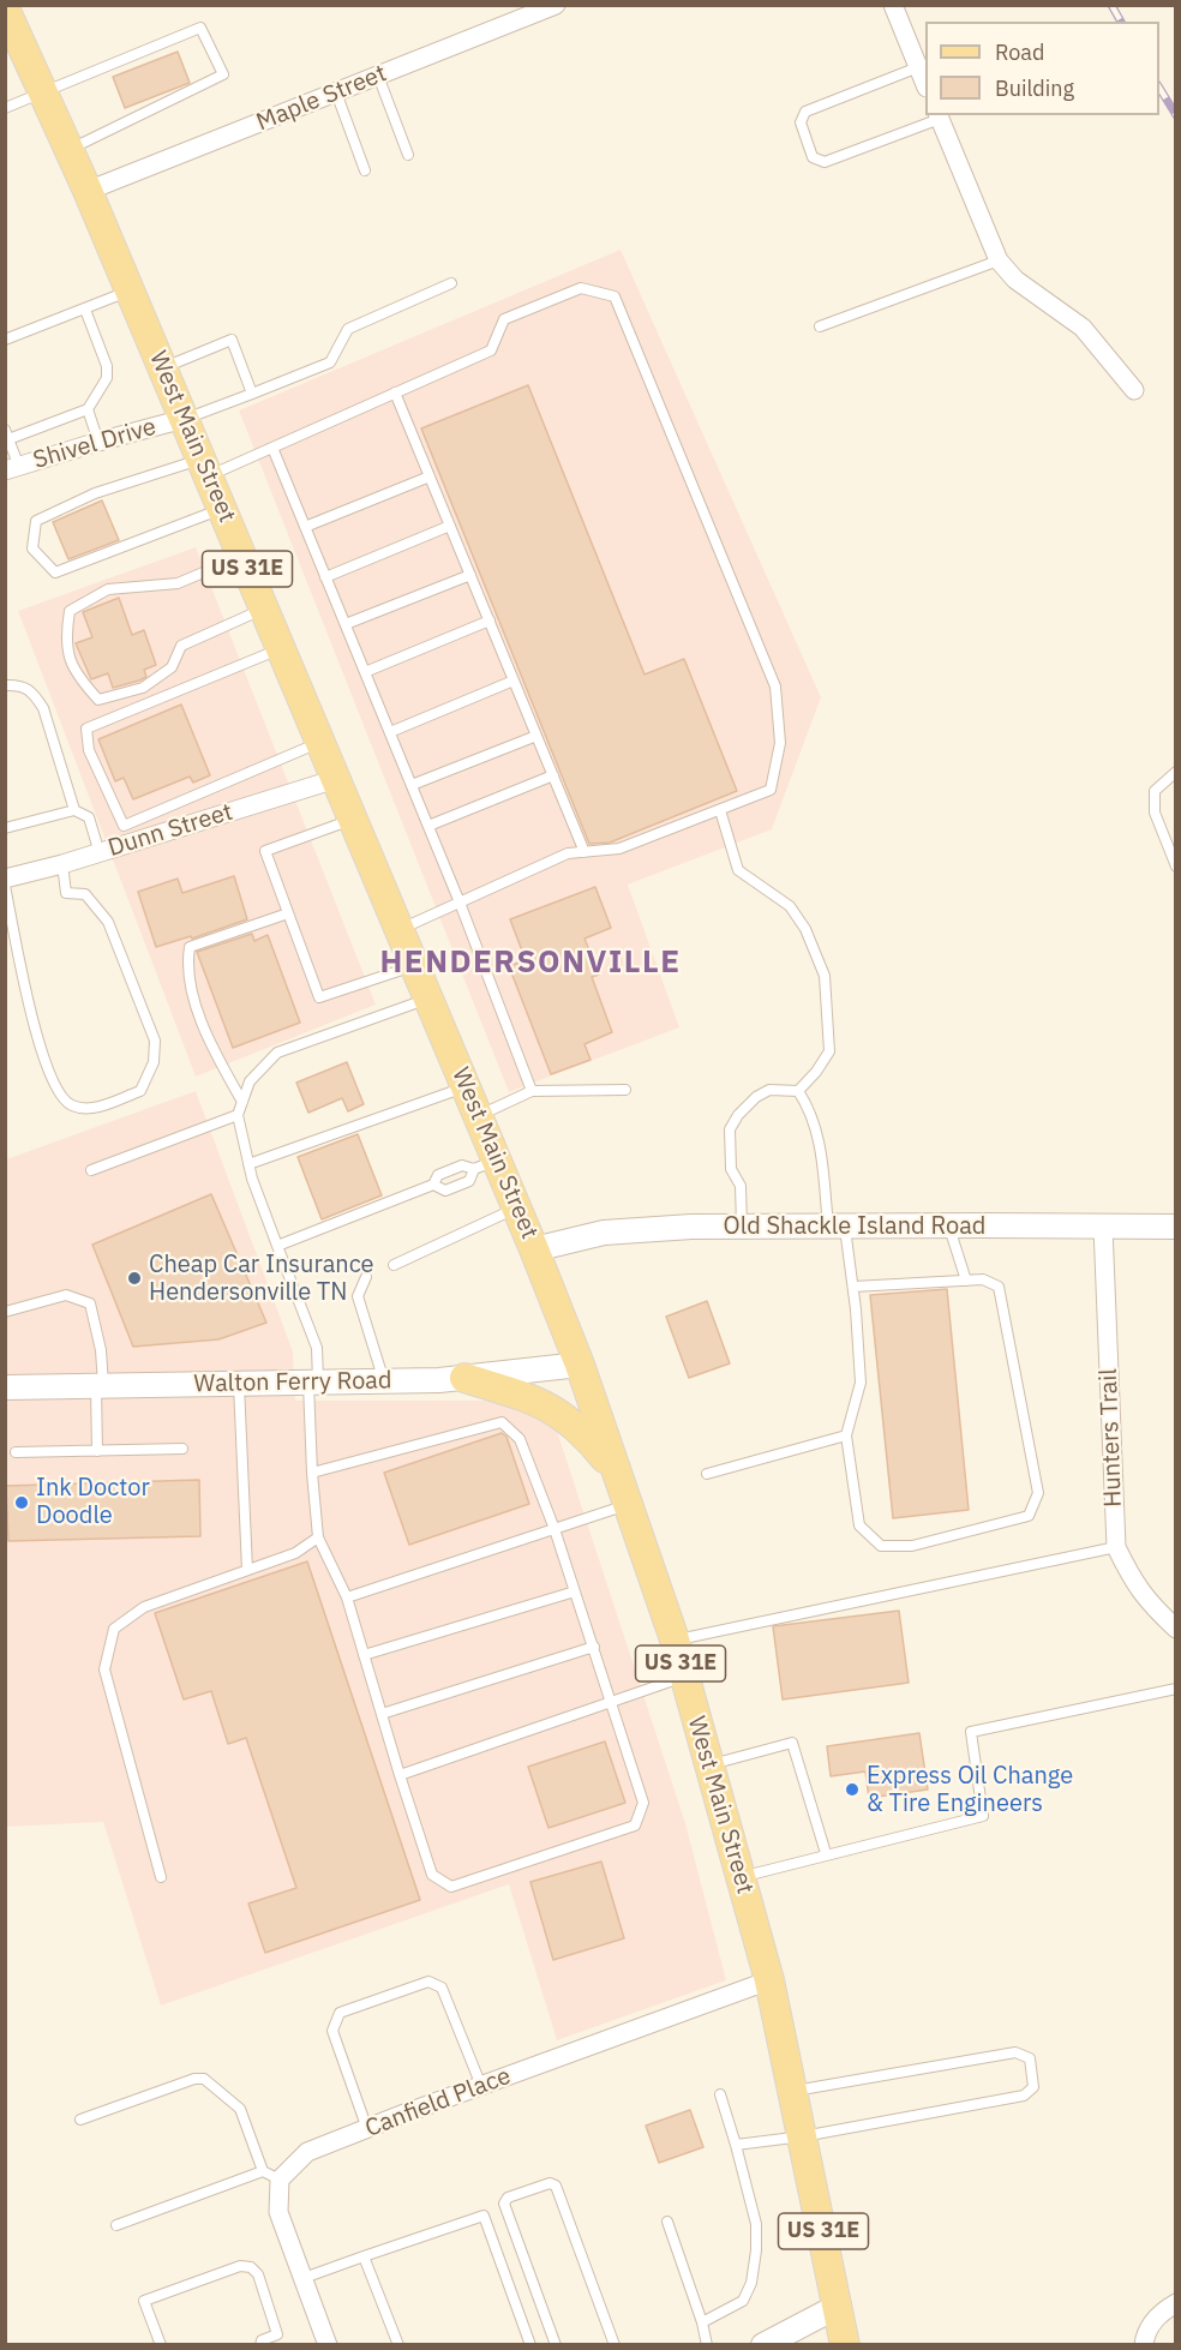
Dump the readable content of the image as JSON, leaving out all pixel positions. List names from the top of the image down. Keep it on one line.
{"streets":{"main road":["West Main Street","US 31E"],"street":["Maple Street","Shivel Drive","Dunn Street","Old Shackle Island Road","Walton Ferry Road","Hunters Trail","Canfield Place"]},"crossings":[["Maple Street","West Main Street"],["West Main Street","Shivel Drive"],["West Main Street","Dunn Street"],["West Main Street","Old Shackle Island Road"],["West Main Street","Walton Ferry Road"],["West Main Street","Canfield Place"],["Old Shackle Island Road","Hunters Trail"]],"districts":["HENDERSONVILLE"],"places":["Cheap Car Insurance Hendersonville TN","Ink Doctor Doodle","Express Oil Change & Tire Engineers"],"legend":["Road","Building"]}
